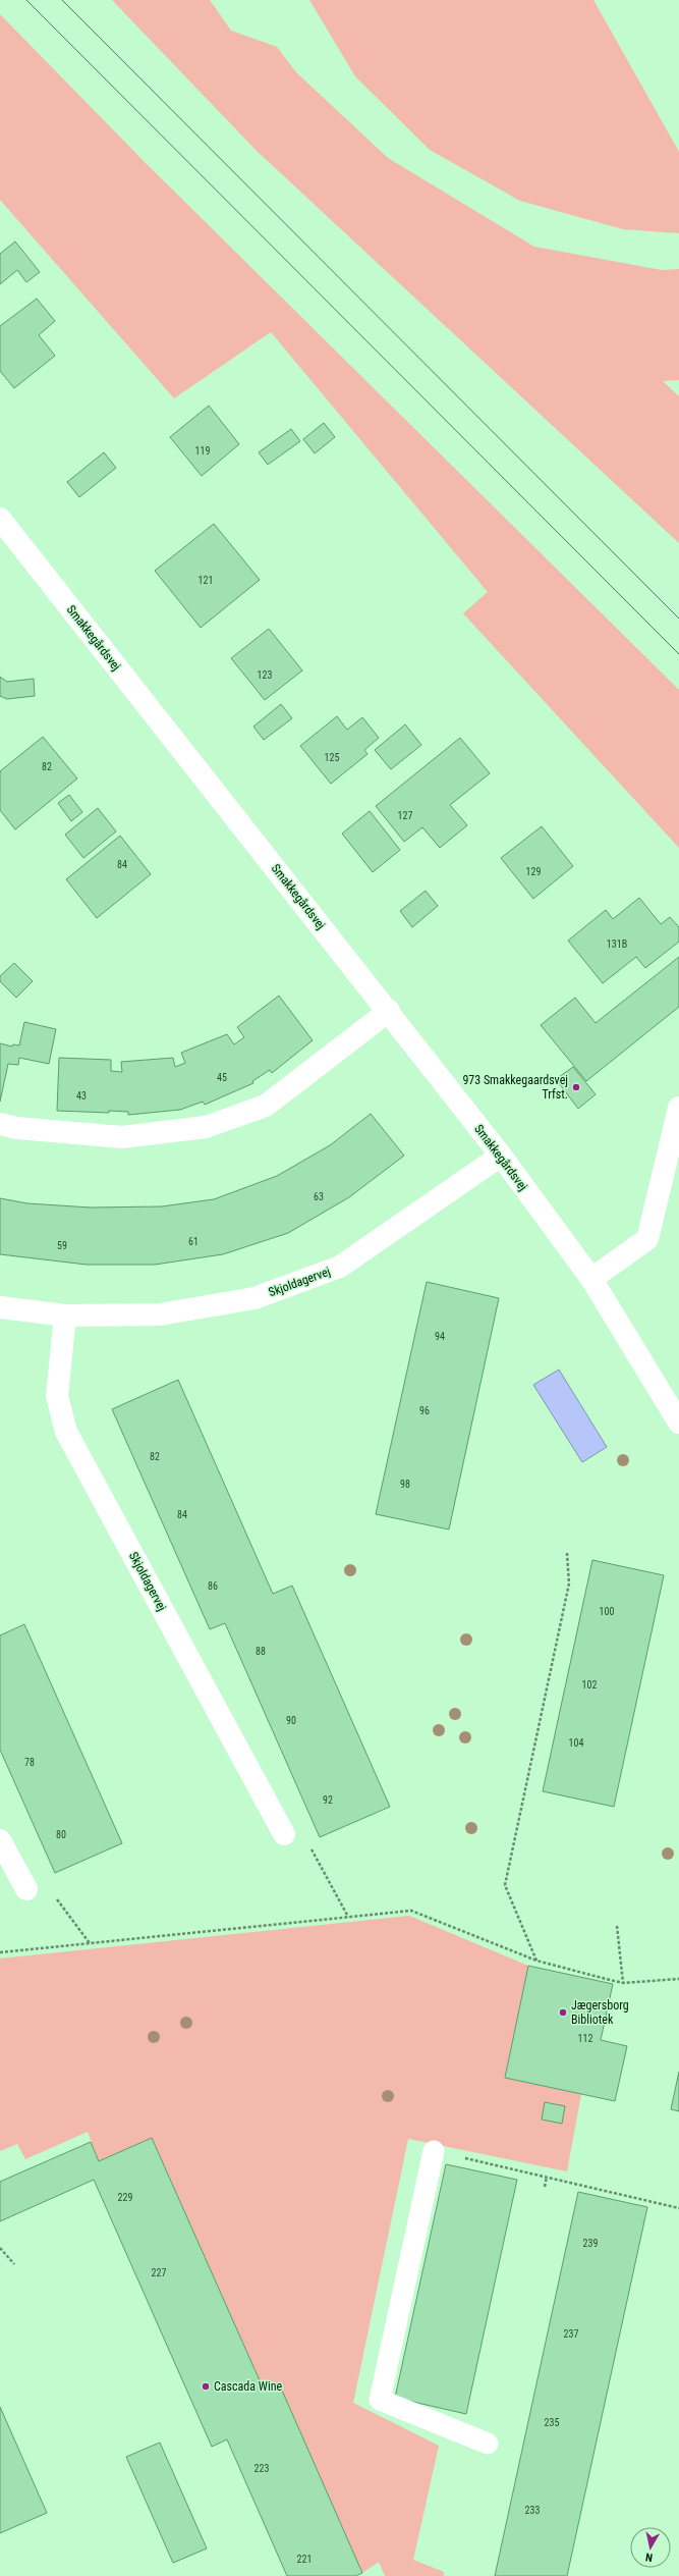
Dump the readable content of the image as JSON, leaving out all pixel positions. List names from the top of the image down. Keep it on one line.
{"streets":{"street":["Smakkegårdsvej","Skjoldagervej"]},"crossings":[["Smakkegårdsvej","Skjoldagervej"]],"places":["973 Smakkegaardsvej Trfst.","Jægersborg Bibliotek","Cascada Wine"],"house_numbers":["119","121","123","125","82","127","84","129","131B","45","43","63","61","59","94","96","82","98","84","86","100","88","102","90","104","78","92","80","112","229","239","227","237","235","223","233","221"],"north":"bottom"}
